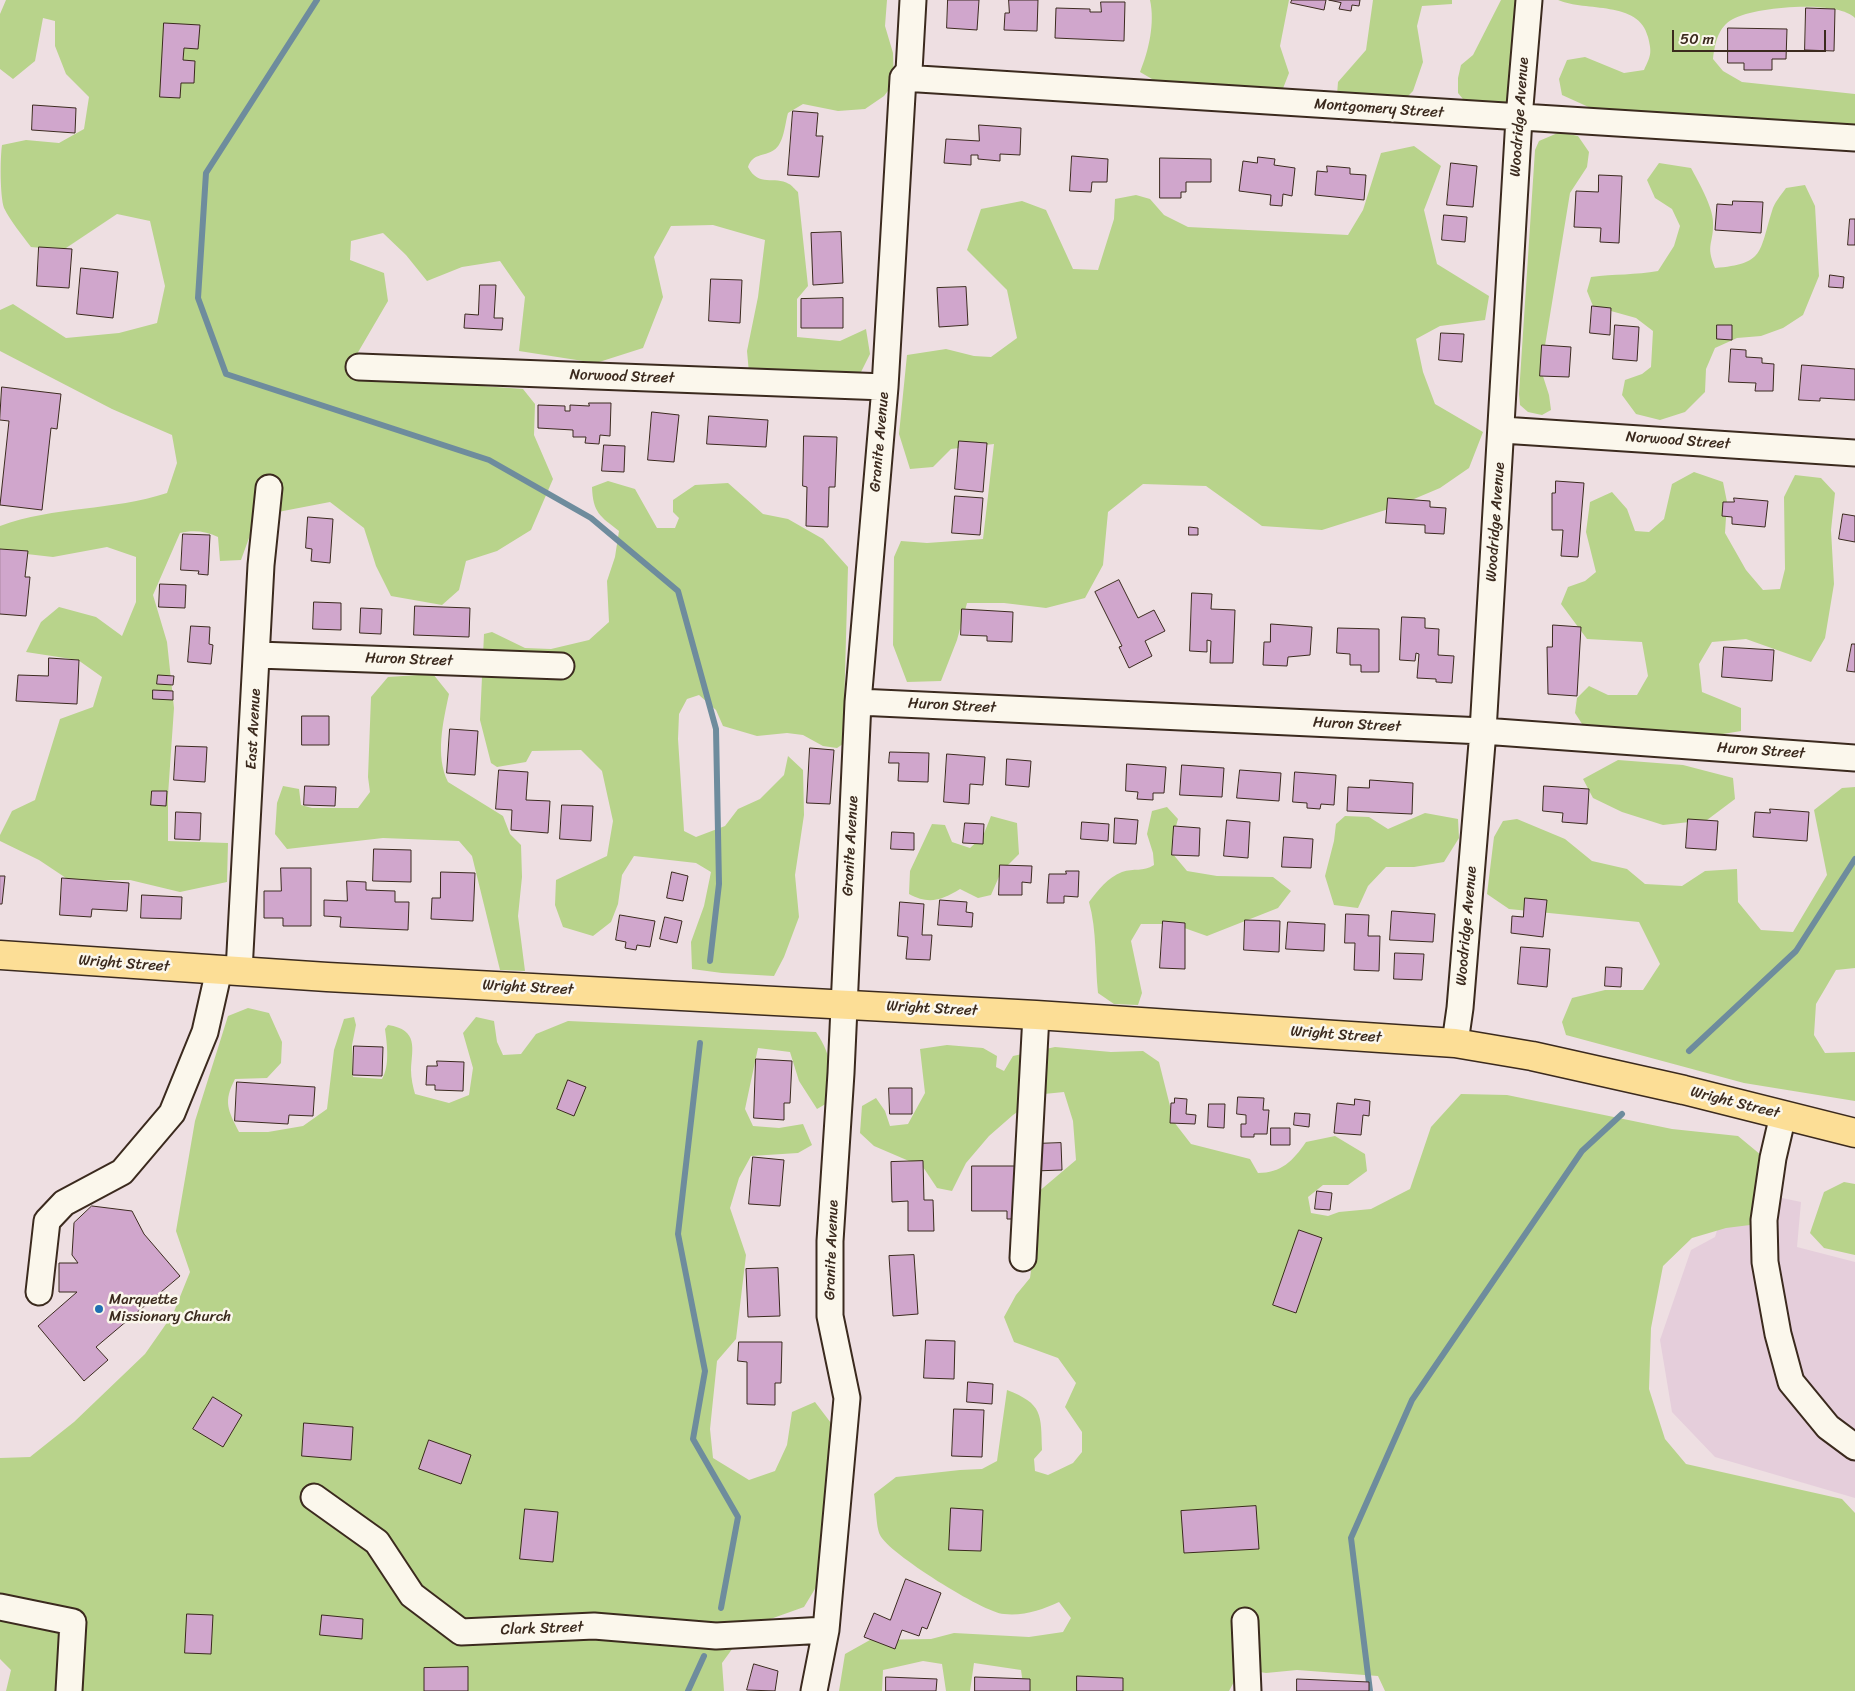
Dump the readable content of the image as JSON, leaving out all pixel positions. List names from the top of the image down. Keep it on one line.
{"streets":{"main road":["Wright Street"],"street":["Montgomery Street","Woodridge Avenue","Norwood Street","Granite Avenue","Huron Street","East Avenue","Clark Street"]},"crossings":[["Montgomery Street","Woodridge Avenue"],["Montgomery Street","Granite Avenue"],["Woodridge Avenue","Norwood Street"],["Woodridge Avenue","Huron Street"],["Woodridge Avenue","Wright Street"],["Norwood Street","Granite Avenue"],["Granite Avenue","Huron Street"],["Granite Avenue","Wright Street"],["Granite Avenue","Clark Street"],["Huron Street","East Avenue"],["East Avenue","Wright Street"]],"places":["Marquette Missionary Church"],"scale_bar":"50 m"}
